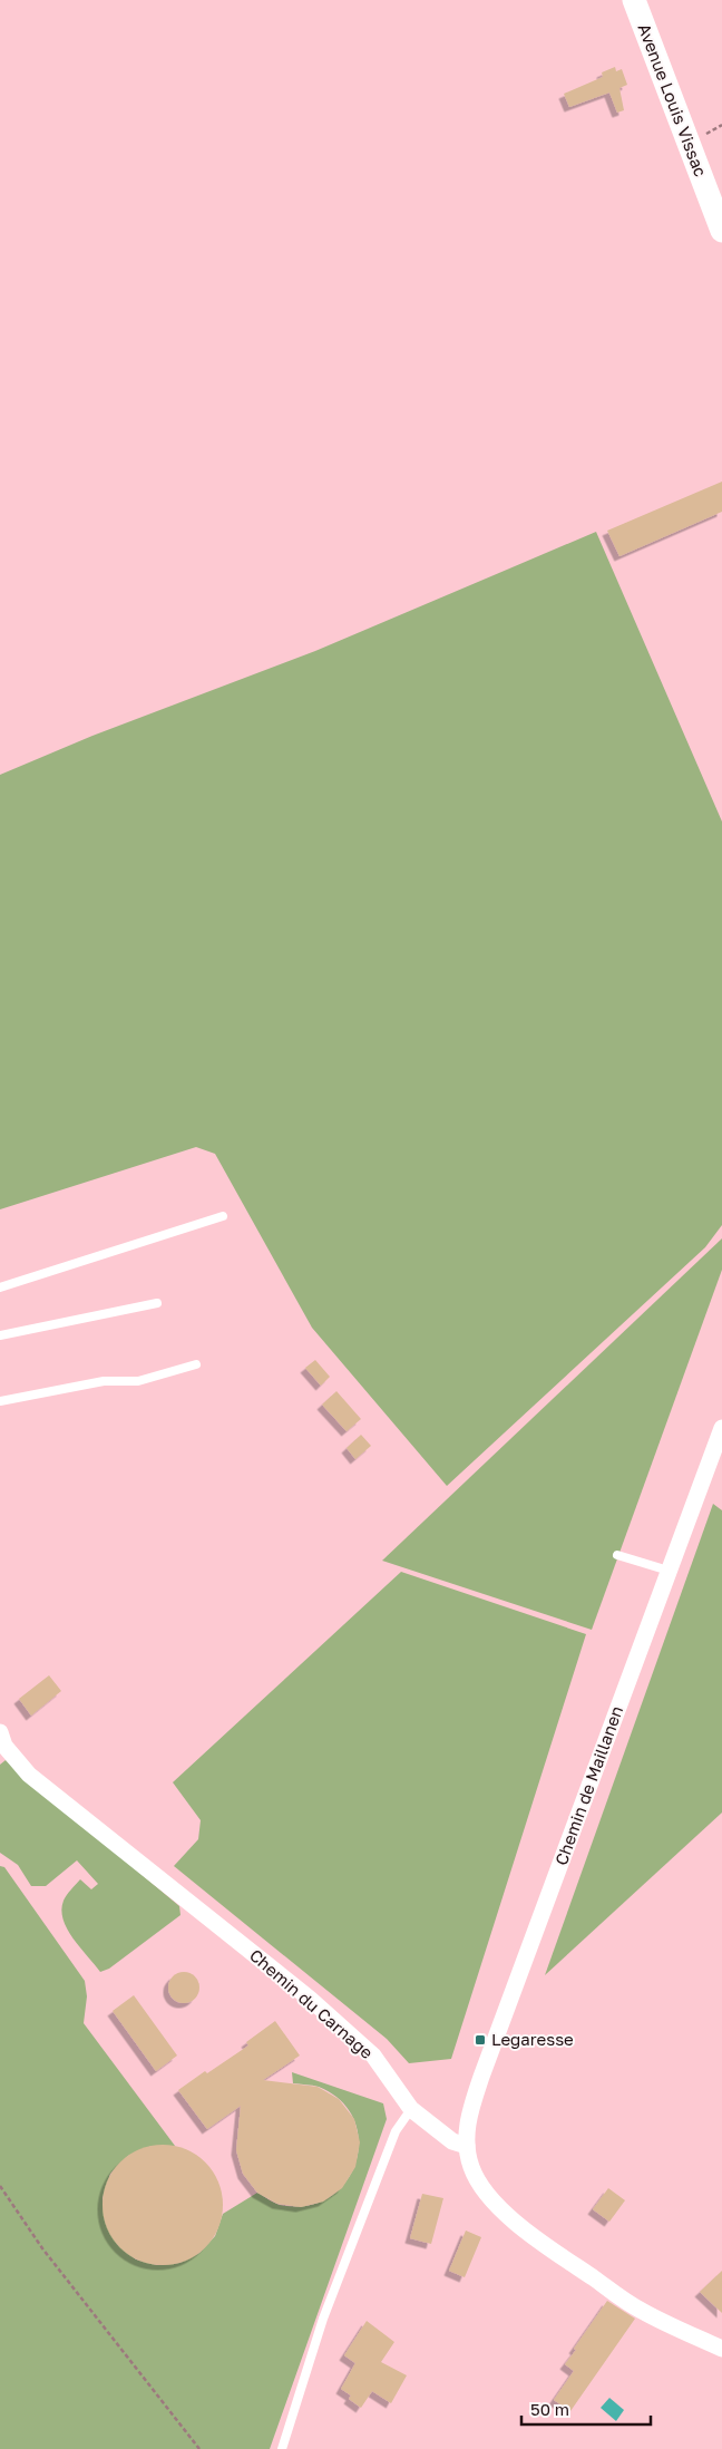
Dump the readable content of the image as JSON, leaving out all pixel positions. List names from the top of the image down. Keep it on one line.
{"streets":{"main road":["Avenue Louis Vissac"],"street":["Chemin de Maillanen","Chemin du Carnage"]},"crossings":[["Chemin de Maillanen","Chemin du Carnage"]],"places":{"transit":["Legaresse"]},"scale_bar":"50 m"}
